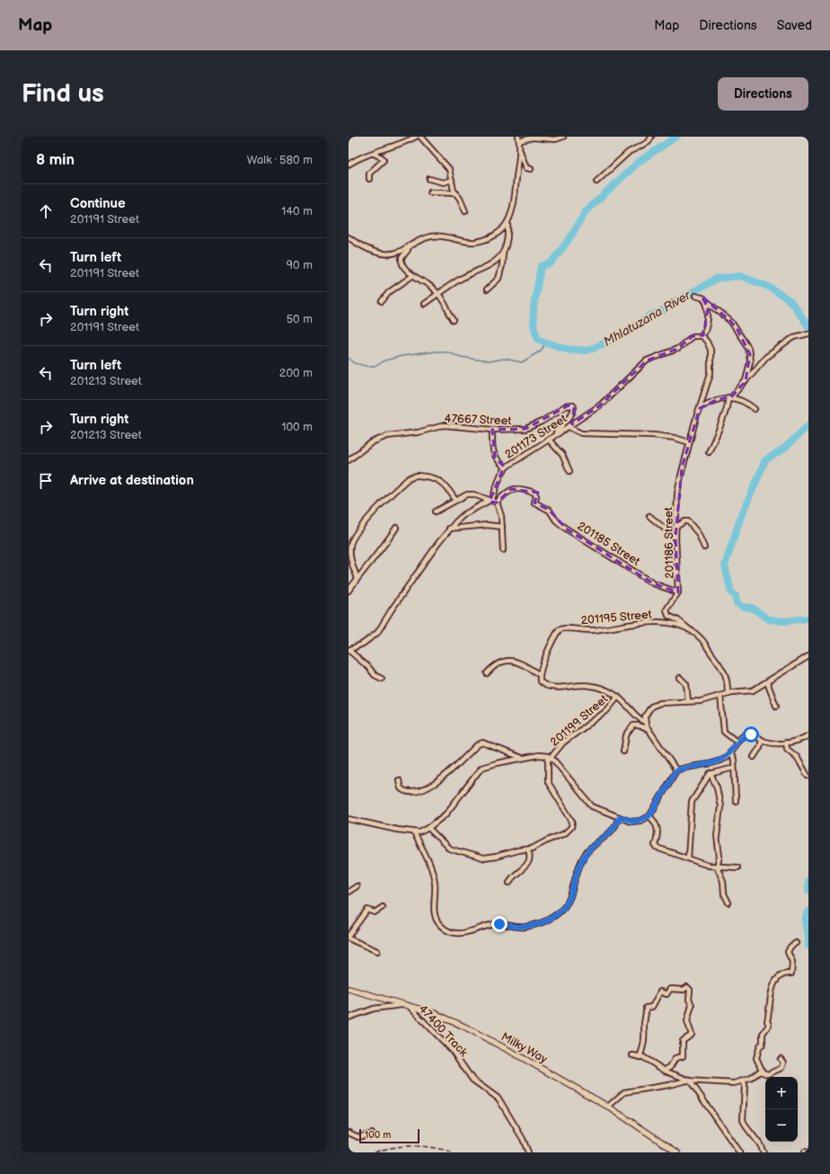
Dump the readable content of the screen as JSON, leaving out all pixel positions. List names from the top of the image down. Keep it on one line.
{"streets":{"street":["47667 Street","201173 Street","201185 Street","201186 Street","201195 Street","201199 Street","47400 Track","Milky Way"]},"crossings":[["47667 Street","201173 Street"],["201173 Street","201186 Street"],["201185 Street","201186 Street"],["201186 Street","201195 Street"],["47400 Track","Milky Way"]],"water":["Mhlatuzana River"],"scale_bar":"100 m","page":{"header":"Map","nav":["Map","Directions","Saved"],"buttons":"Directions","title":"Find us","heading":["8 min","Walk · 580 m"],"list":[["Continue","201191 Street","140 m"],["Turn left","201191 Street","90 m"],["Turn right","201191 Street","50 m"],["Turn left","201213 Street","200 m"],["Turn right","201213 Street","100 m"],"Arrive at destination"],"map_buttons":["+","−"],"scale":"100 m"}}
